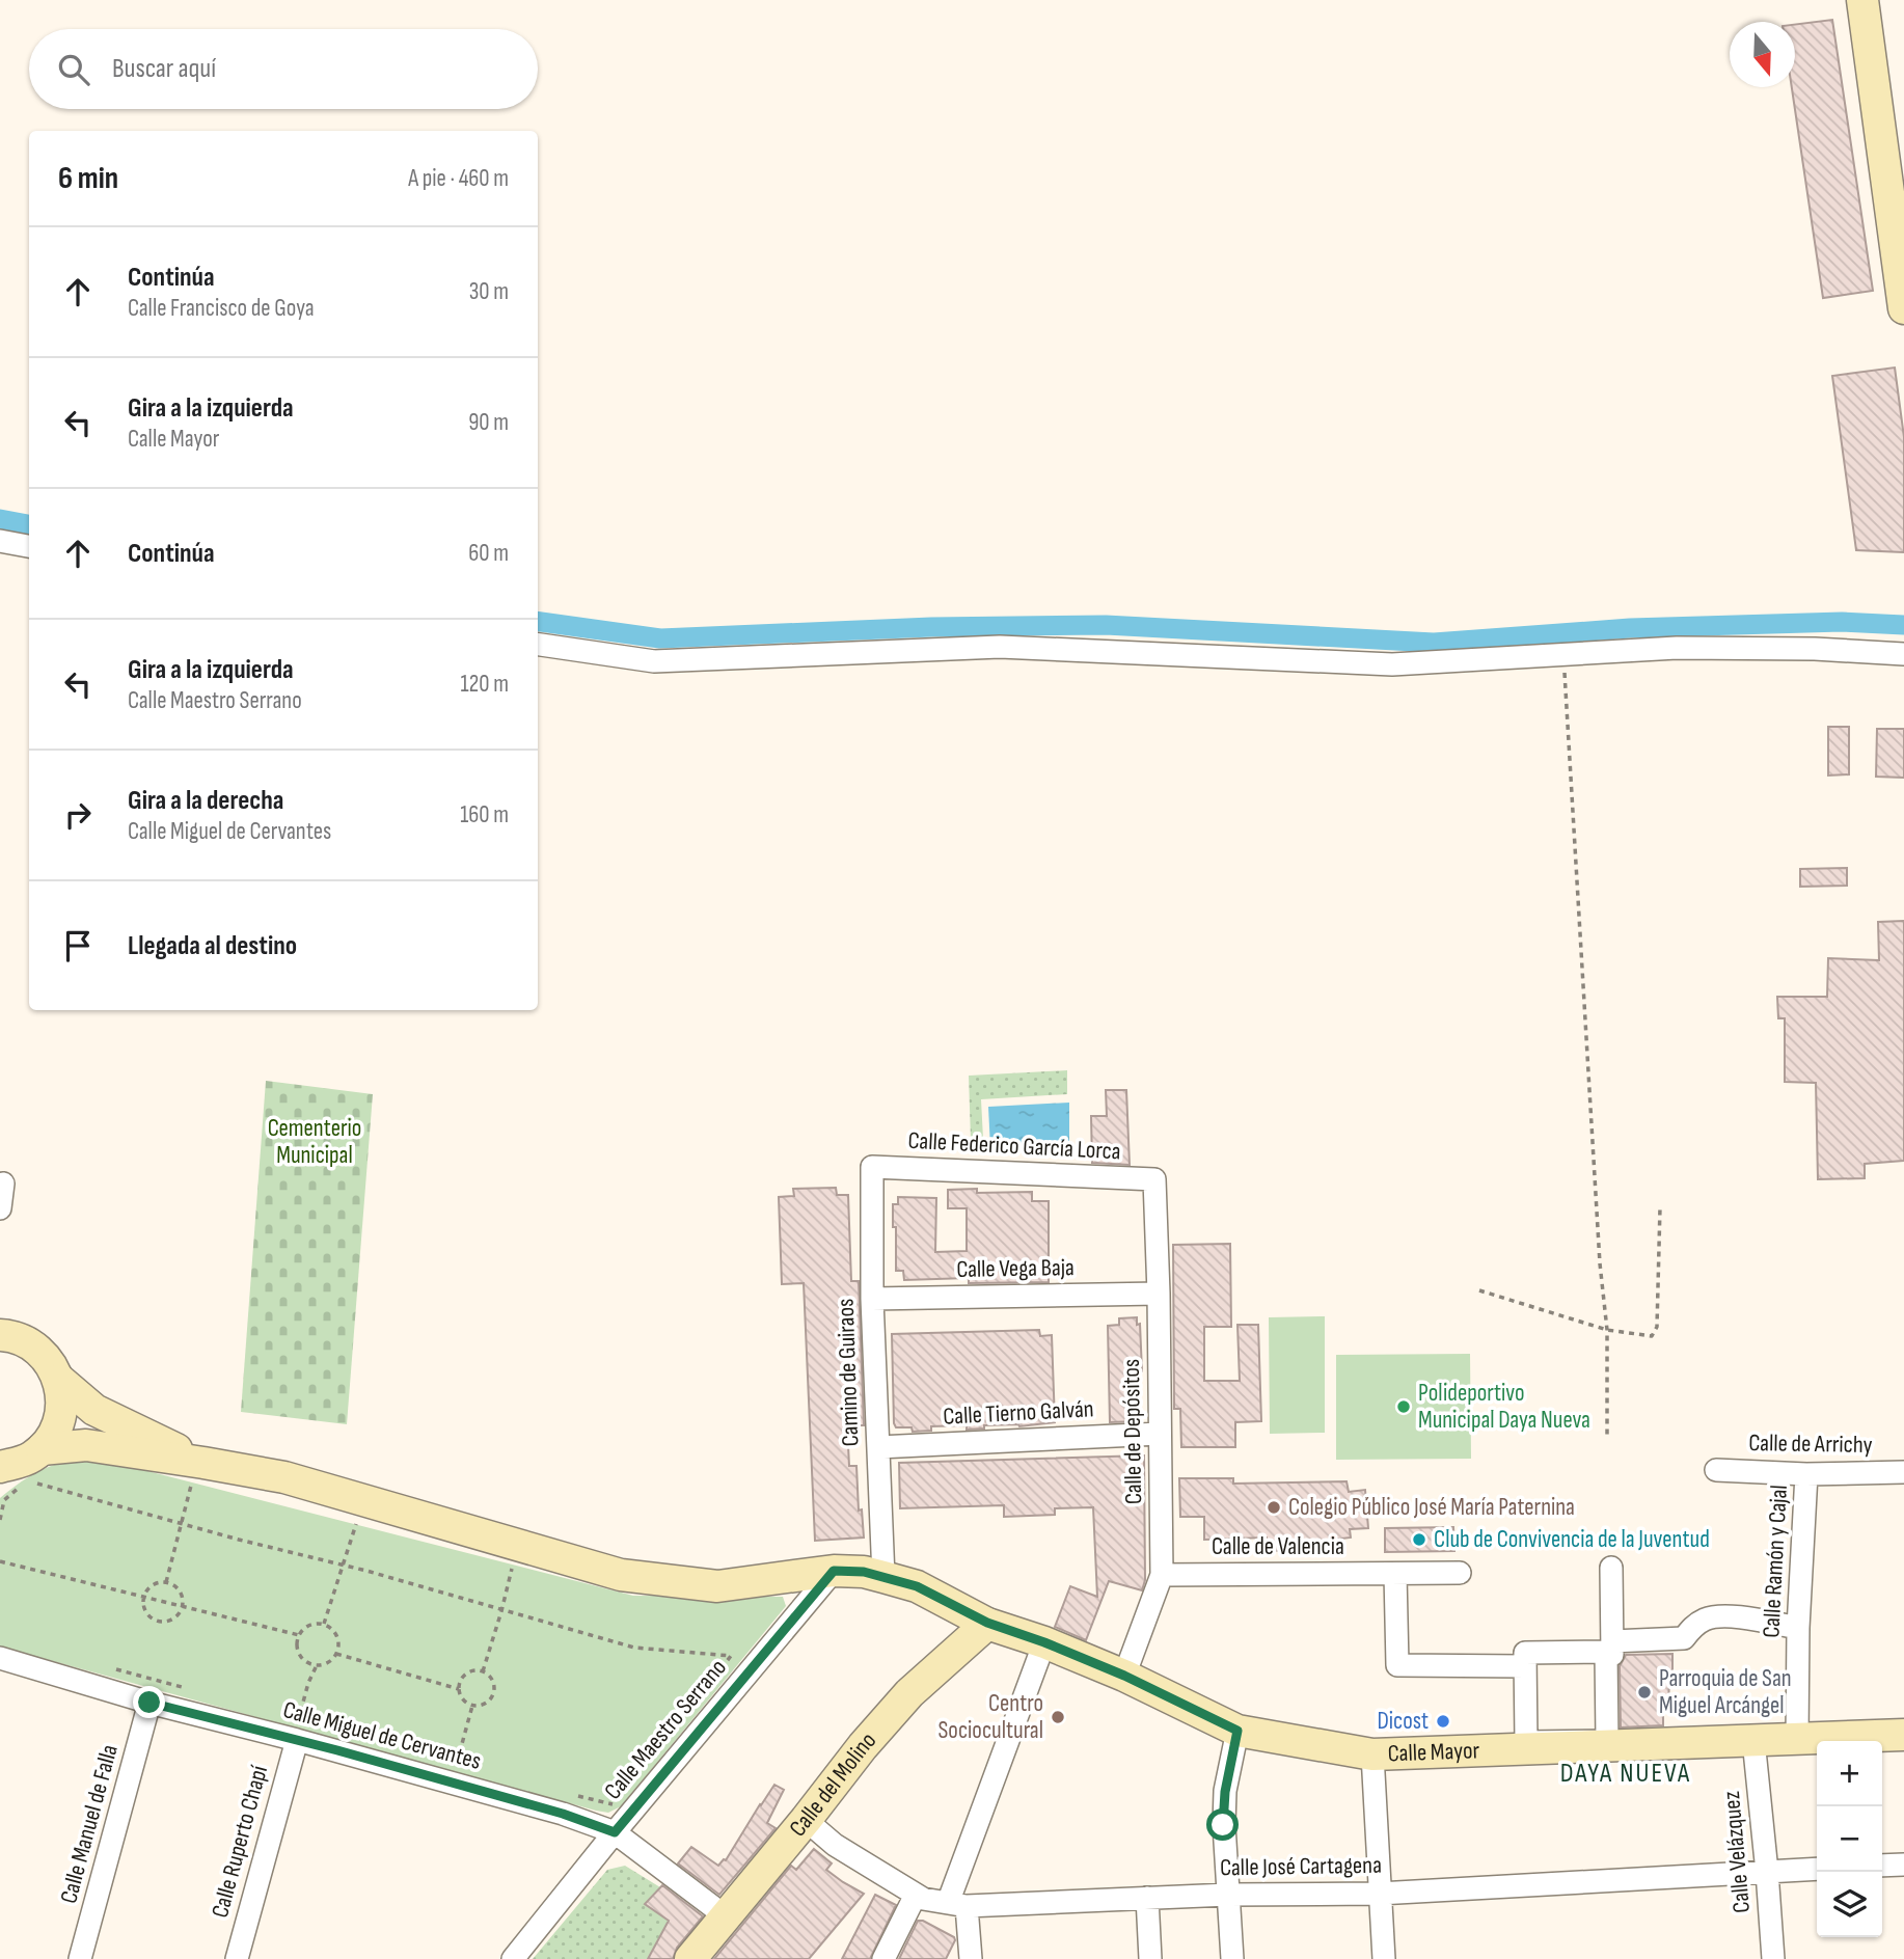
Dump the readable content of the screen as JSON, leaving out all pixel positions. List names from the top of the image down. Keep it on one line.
{"streets":{"street":["Calle Federico García Lorca","Calle Vega Baja","Camino de Guiraos","Calle Tierno Galván","Calle de Depósitos","Calle de Arrichy","Calle de Valencia","Calle Ramón y Cajal","Calle Maestro Serrano","Calle Miguel de Cervantes","Calle Mayor","Calle del Molino","Calle Manuel de Falla","Calle Ruperto Chapí","Calle Velázquez","Calle José Cartagena"]},"crossings":[["Calle Federico García Lorca","Camino de Guiraos"],["Calle Federico García Lorca","Calle de Depósitos"],["Calle Vega Baja","Camino de Guiraos"],["Calle Vega Baja","Calle de Depósitos"],["Camino de Guiraos","Calle Tierno Galván"],["Camino de Guiraos","Calle Mayor"],["Calle Tierno Galván","Calle de Depósitos"],["Calle de Depósitos","Calle de Valencia"],["Calle de Depósitos","Calle Mayor"],["Calle de Arrichy","Calle Ramón y Cajal"],["Calle Ramón y Cajal","Calle Mayor"],["Calle Maestro Serrano","Calle Miguel de Cervantes"],["Calle Maestro Serrano","Calle Mayor"],["Calle Miguel de Cervantes","Calle del Molino"],["Calle Miguel de Cervantes","Calle Manuel de Falla"],["Calle Miguel de Cervantes","Calle Ruperto Chapí"],["Calle Mayor","Calle del Molino"],["Calle Mayor","Calle Velázquez"],["Calle del Molino","Calle José Cartagena"],["Calle Velázquez","Calle José Cartagena"]],"districts":["DAYA NUEVA"],"parks":["Cementerio Municipal"],"places":["Polideportivo Municipal Daya Nueva","Colegio Público José María Paternina","Club de Convivencia de la Juventud","Parroquia de San Miguel Arcángel","Centro Sociocultural","Dicost"],"north":"bottom","page":{"search":"Buscar aquí","heading":["6 min","A pie · 460 m"],"list":[["Continúa","Calle Francisco de Goya","30 m"],["Gira a la izquierda","Calle Mayor","90 m"],["Continúa","60 m"],["Gira a la izquierda","Calle Maestro Serrano","120 m"],["Gira a la derecha","Calle Miguel de Cervantes","160 m"],"Llegada al destino"],"map_buttons":["+","−"]}}
